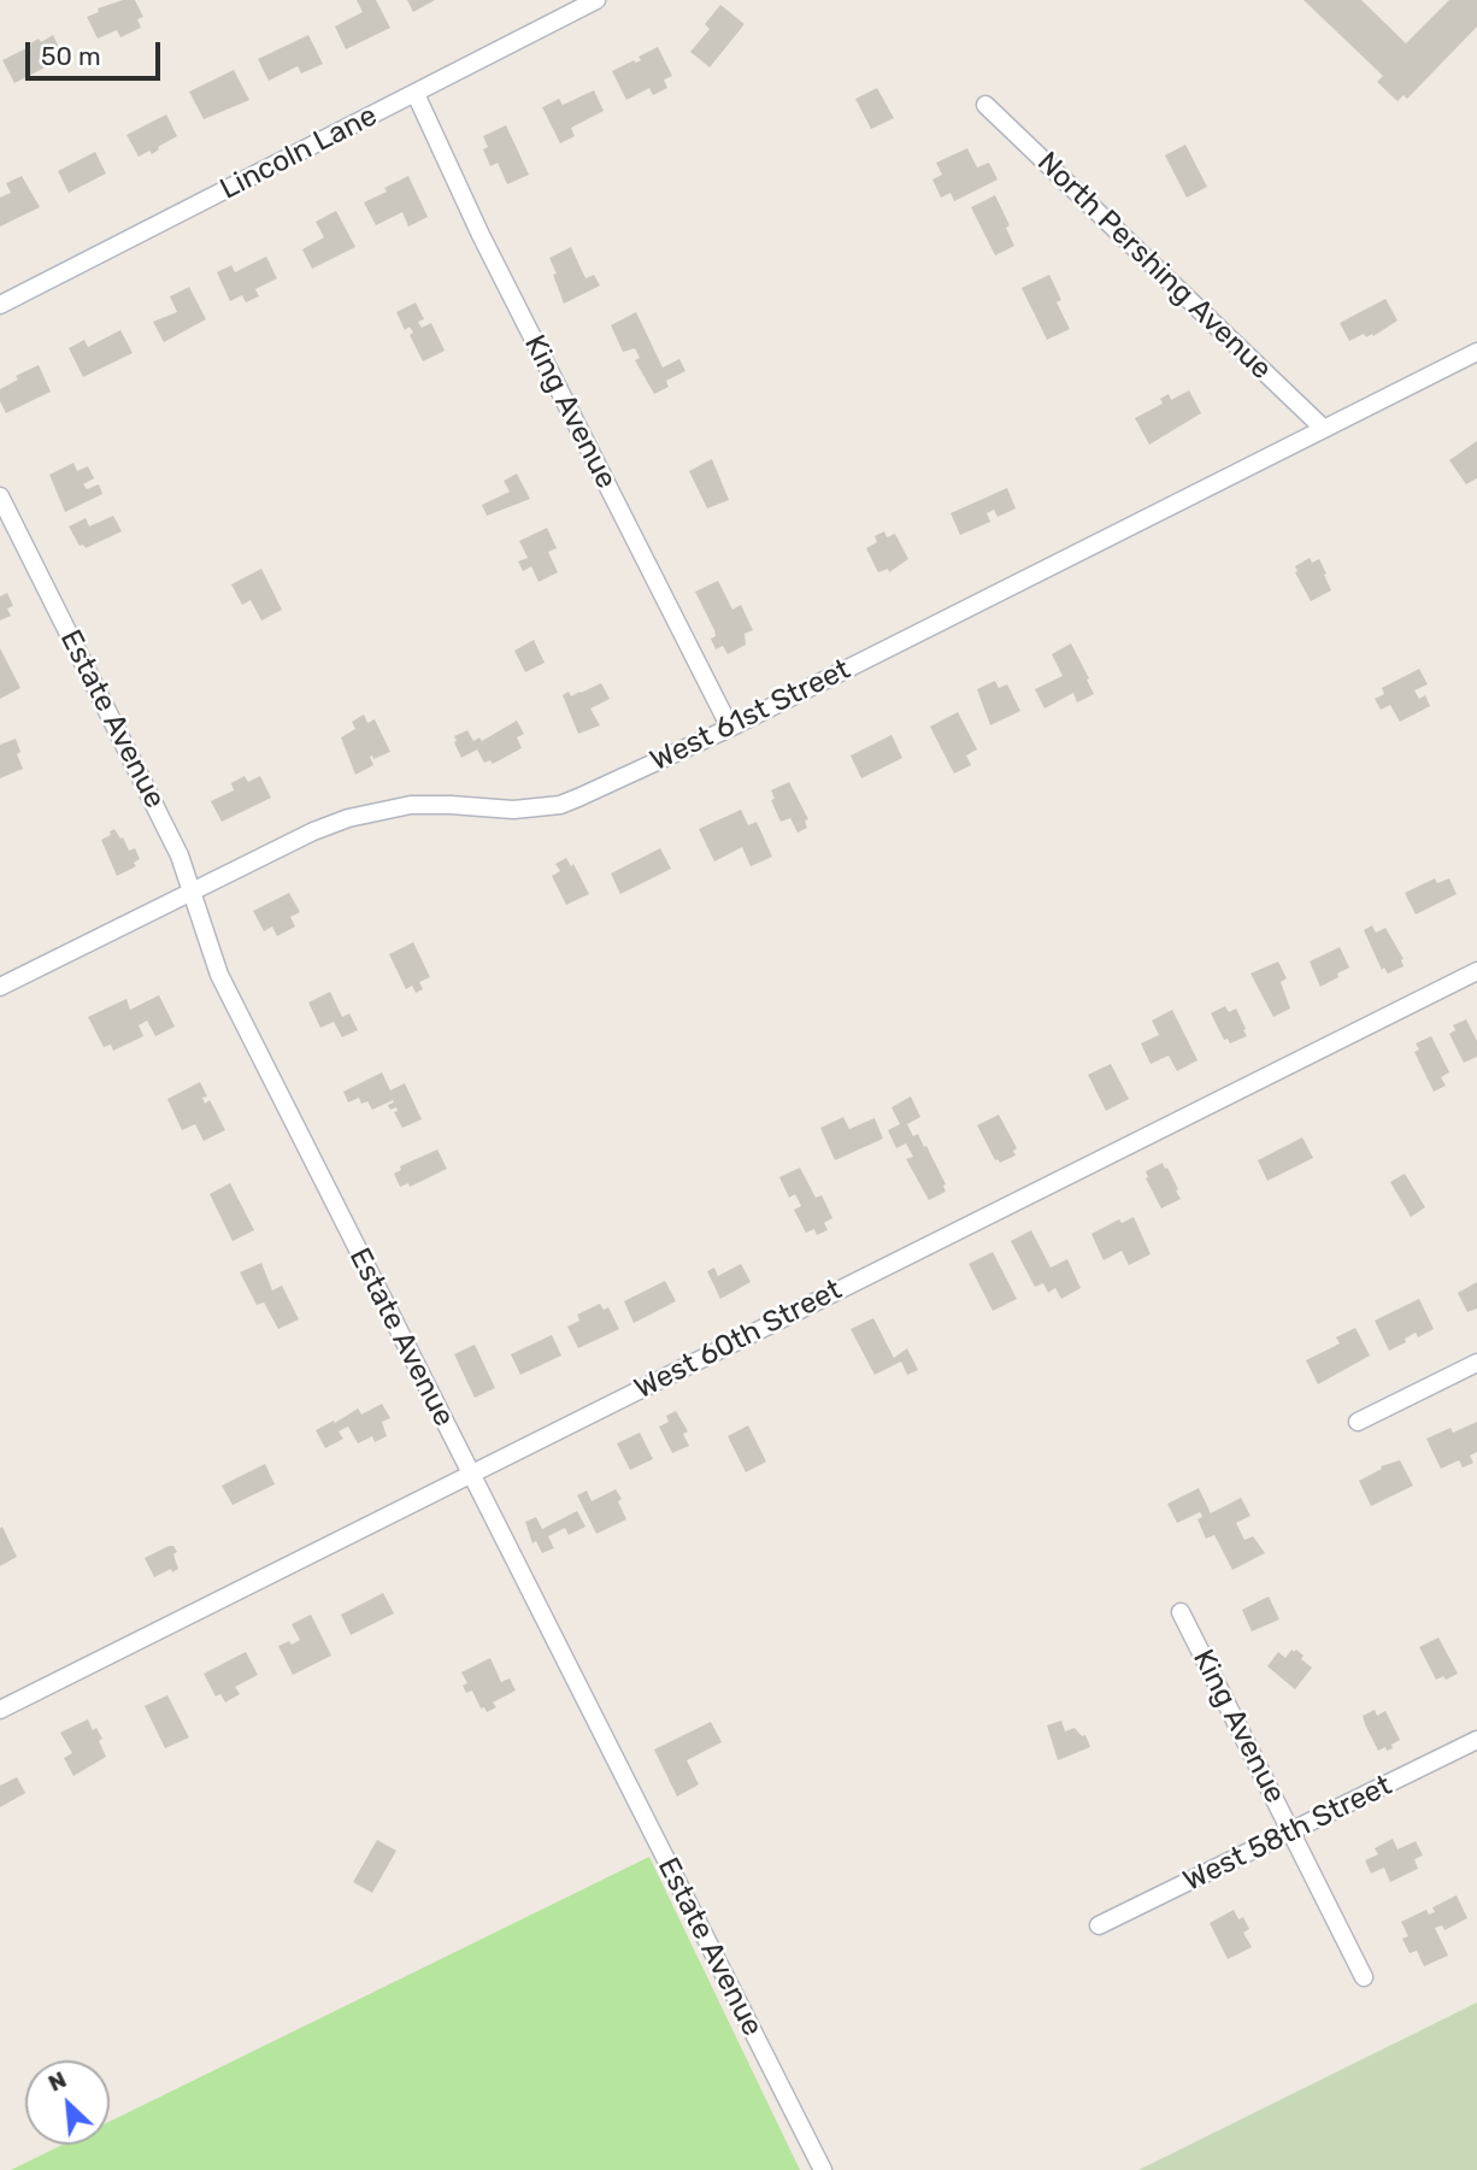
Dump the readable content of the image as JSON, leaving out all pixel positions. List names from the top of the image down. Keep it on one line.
{"streets":{"street":["Lincoln Lane","North Pershing Avenue","King Avenue","West 61st Street","Estate Avenue","West 60th Street","West 58th Street"]},"crossings":[["Lincoln Lane","King Avenue"],["North Pershing Avenue","West 61st Street"],["King Avenue","West 61st Street"],["King Avenue","West 58th Street"],["West 61st Street","Estate Avenue"],["Estate Avenue","West 60th Street"]],"scale_bar":"50 m","north":"top left"}
